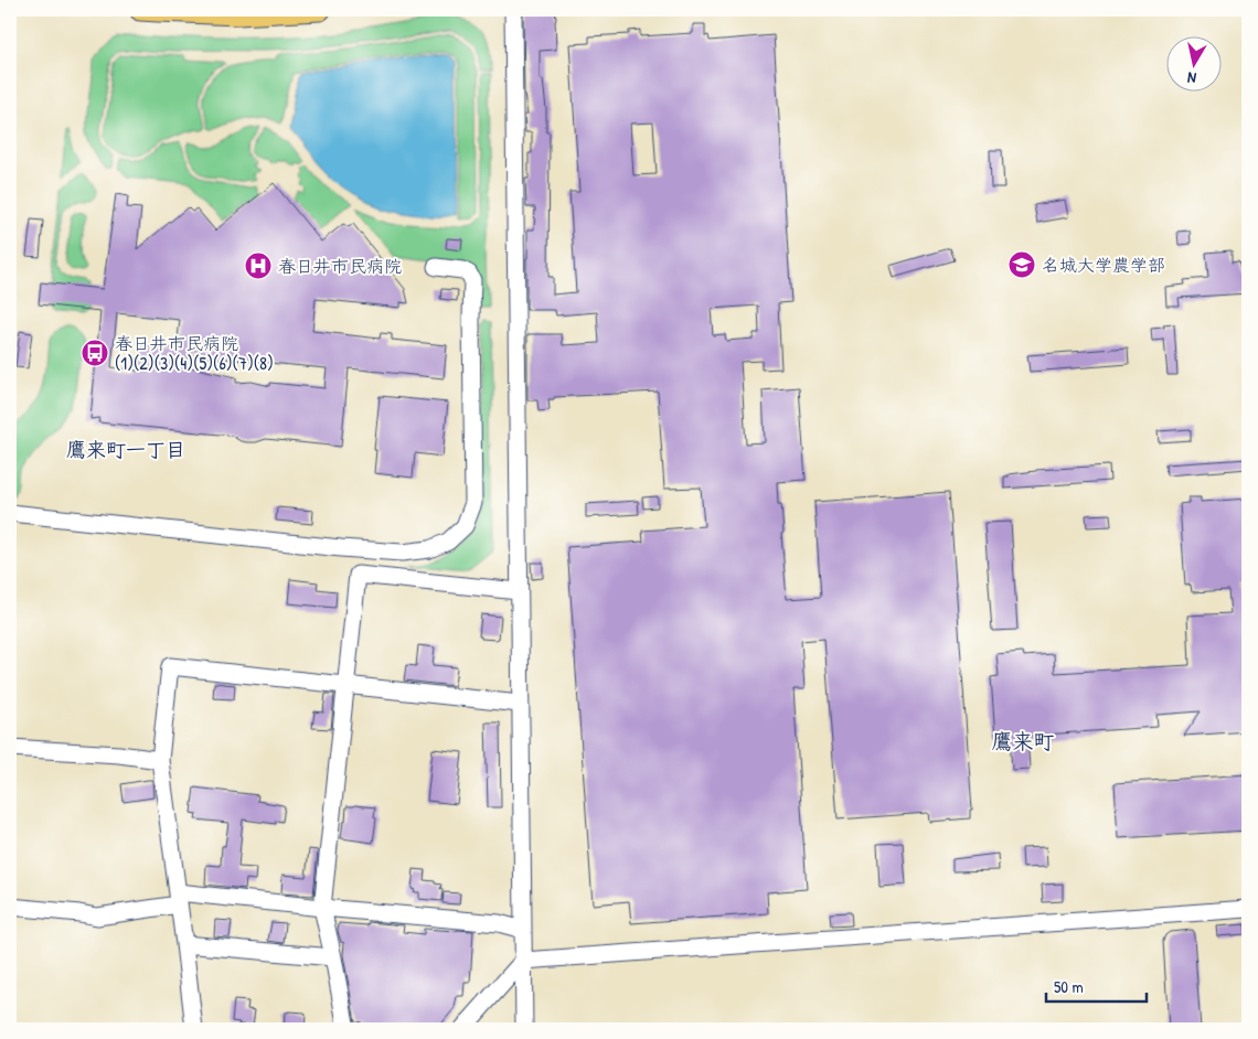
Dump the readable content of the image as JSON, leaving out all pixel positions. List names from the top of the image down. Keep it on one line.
{"districts":["鷹来町一丁目","鷹来町"],"places":{"school or university":["名城大学農学部"],"hospital":["春日井市民病院"],"bus stop":["春日井市民病院 (1)(2)(3)(4)(5)(6)(7)(8)"]},"scale_bar":"50 m","north":"bottom"}
